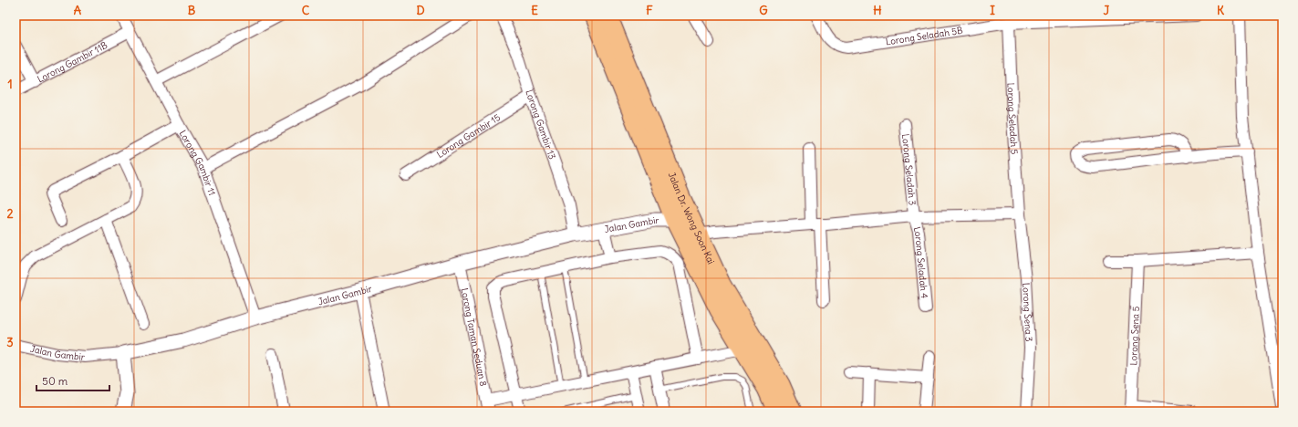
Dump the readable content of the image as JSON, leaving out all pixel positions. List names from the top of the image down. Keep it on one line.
{"streets":{"main road":["Jalan Dr. Wong Soon Kai"],"street":["Lorong Seladah 5B","Lorong Gambir 11B","Lorong Seladah 5","Lorong Gambir 13","Lorong Gambir 15","Lorong Gambir 11","Lorong Seladah 3","Jalan Gambir","Lorong Seladah 4","Lorong Sena 3","Lorong Sena 5","Lorong Taman Seduan 8"]},"crossings":[["Lorong Seladah 5B","Lorong Seladah 5"],["Lorong Gambir 11B","Lorong Gambir 11"],["Lorong Seladah 5","Lorong Sena 3"],["Lorong Gambir 13","Lorong Gambir 15"],["Lorong Gambir 13","Jalan Gambir"],["Lorong Gambir 11","Jalan Gambir"],["Lorong Seladah 3","Lorong Seladah 4"],["Jalan Dr. Wong Soon Kai","Jalan Gambir"],["Jalan Gambir","Lorong Taman Seduan 8"]],"scale_bar":"50 m","grid":{"columns":["A","B","C","D","E","F","G","H","I","J","K"],"rows":["1","2","3"]}}
